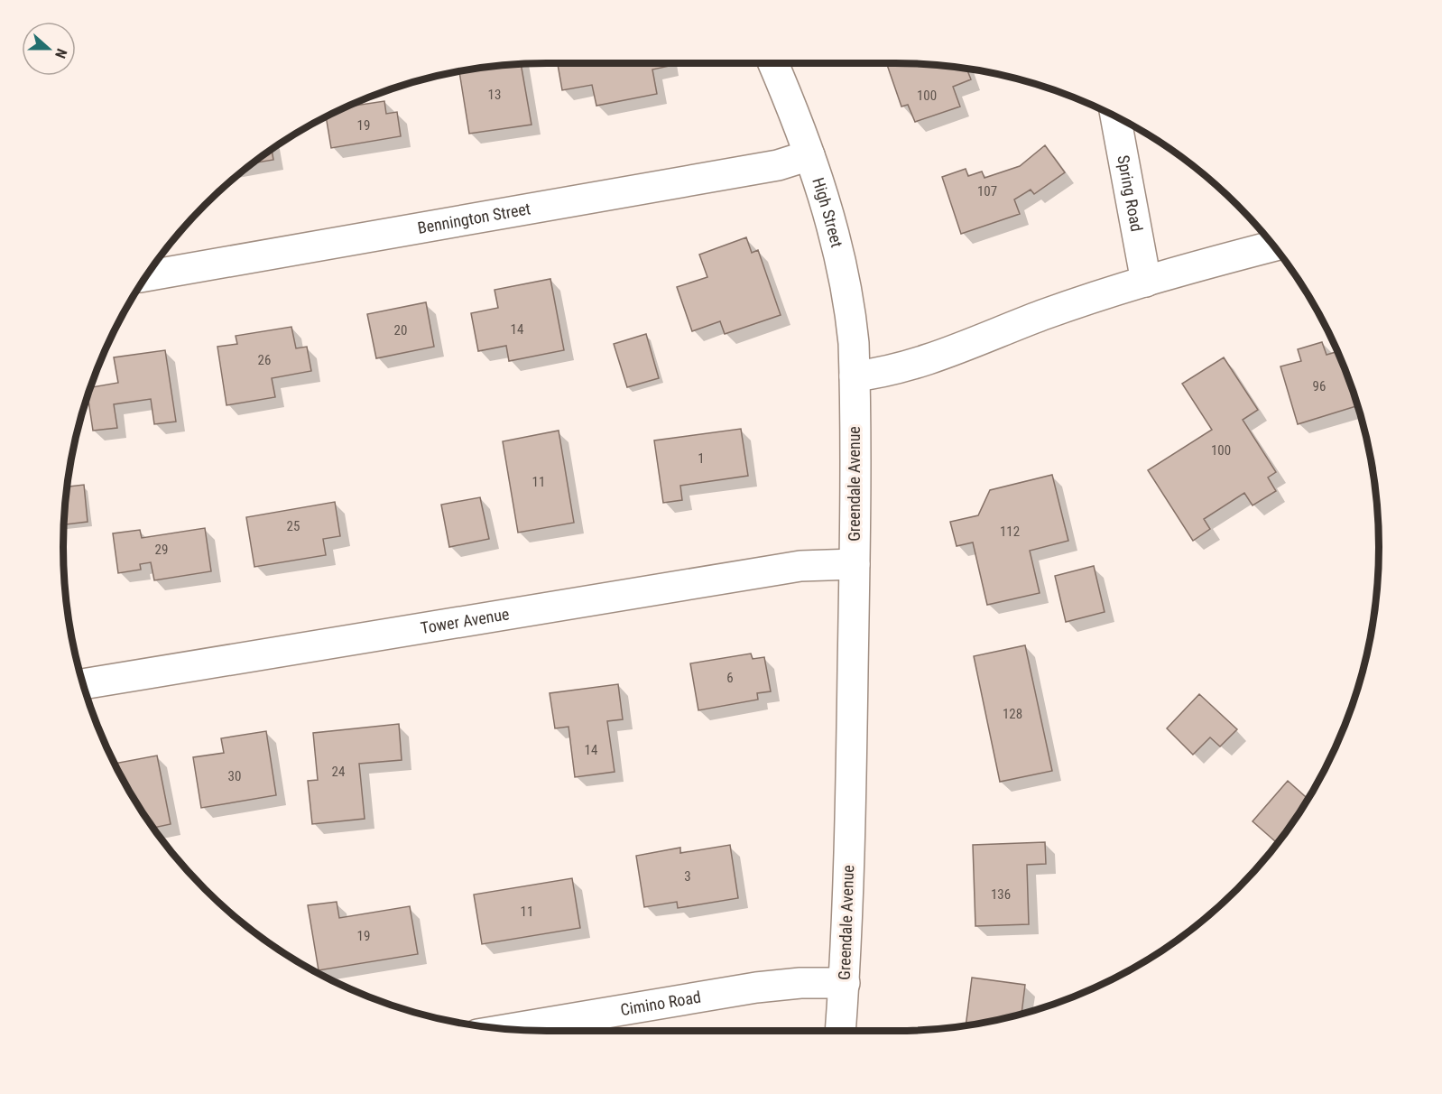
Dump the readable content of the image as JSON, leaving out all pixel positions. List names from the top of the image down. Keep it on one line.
{"streets":{"street":["Spring Road","High Street","Bennington Street","Greendale Avenue","Tower Avenue","Cimino Road"]},"crossings":[["High Street","Bennington Street"],["High Street","Greendale Avenue"],["Greendale Avenue","Tower Avenue"],["Greendale Avenue","Cimino Road"]],"house_numbers":["13","100","19","107","14","20","26","96","100","1","11","25","112","29","6","128","14","24","30","3","136","11","19"],"north":"right"}
